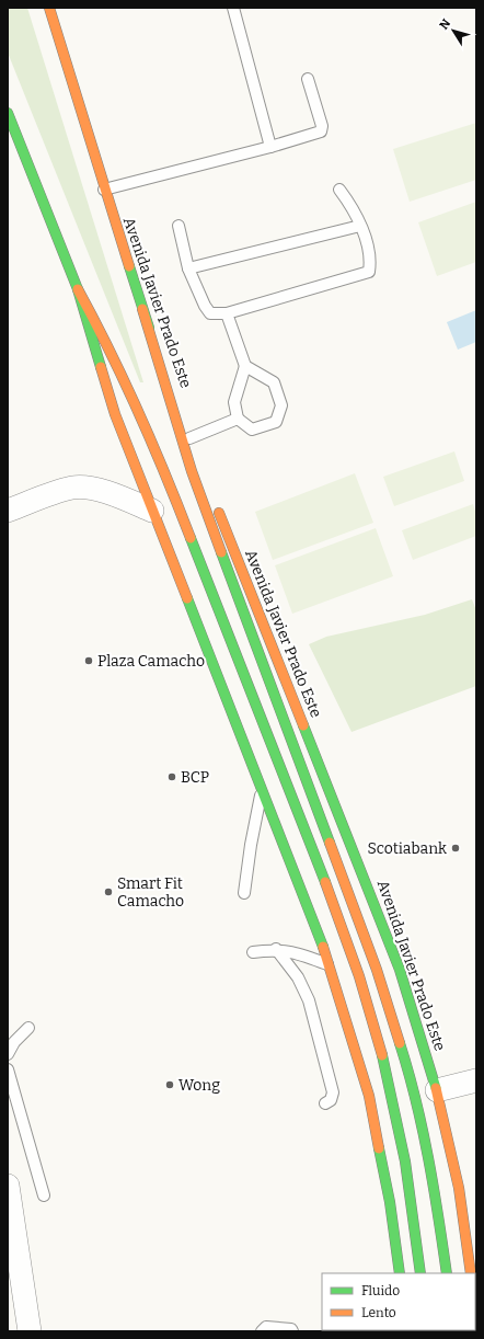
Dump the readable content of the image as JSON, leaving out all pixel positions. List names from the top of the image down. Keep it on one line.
{"streets":{"main road":["Avenida Javier Prado Este"]},"places":["Plaza Camacho","BCP","Scotiabank","Smart Fit Camacho","Wong"],"legend":["Fluido","Lento"],"north":"top left"}
